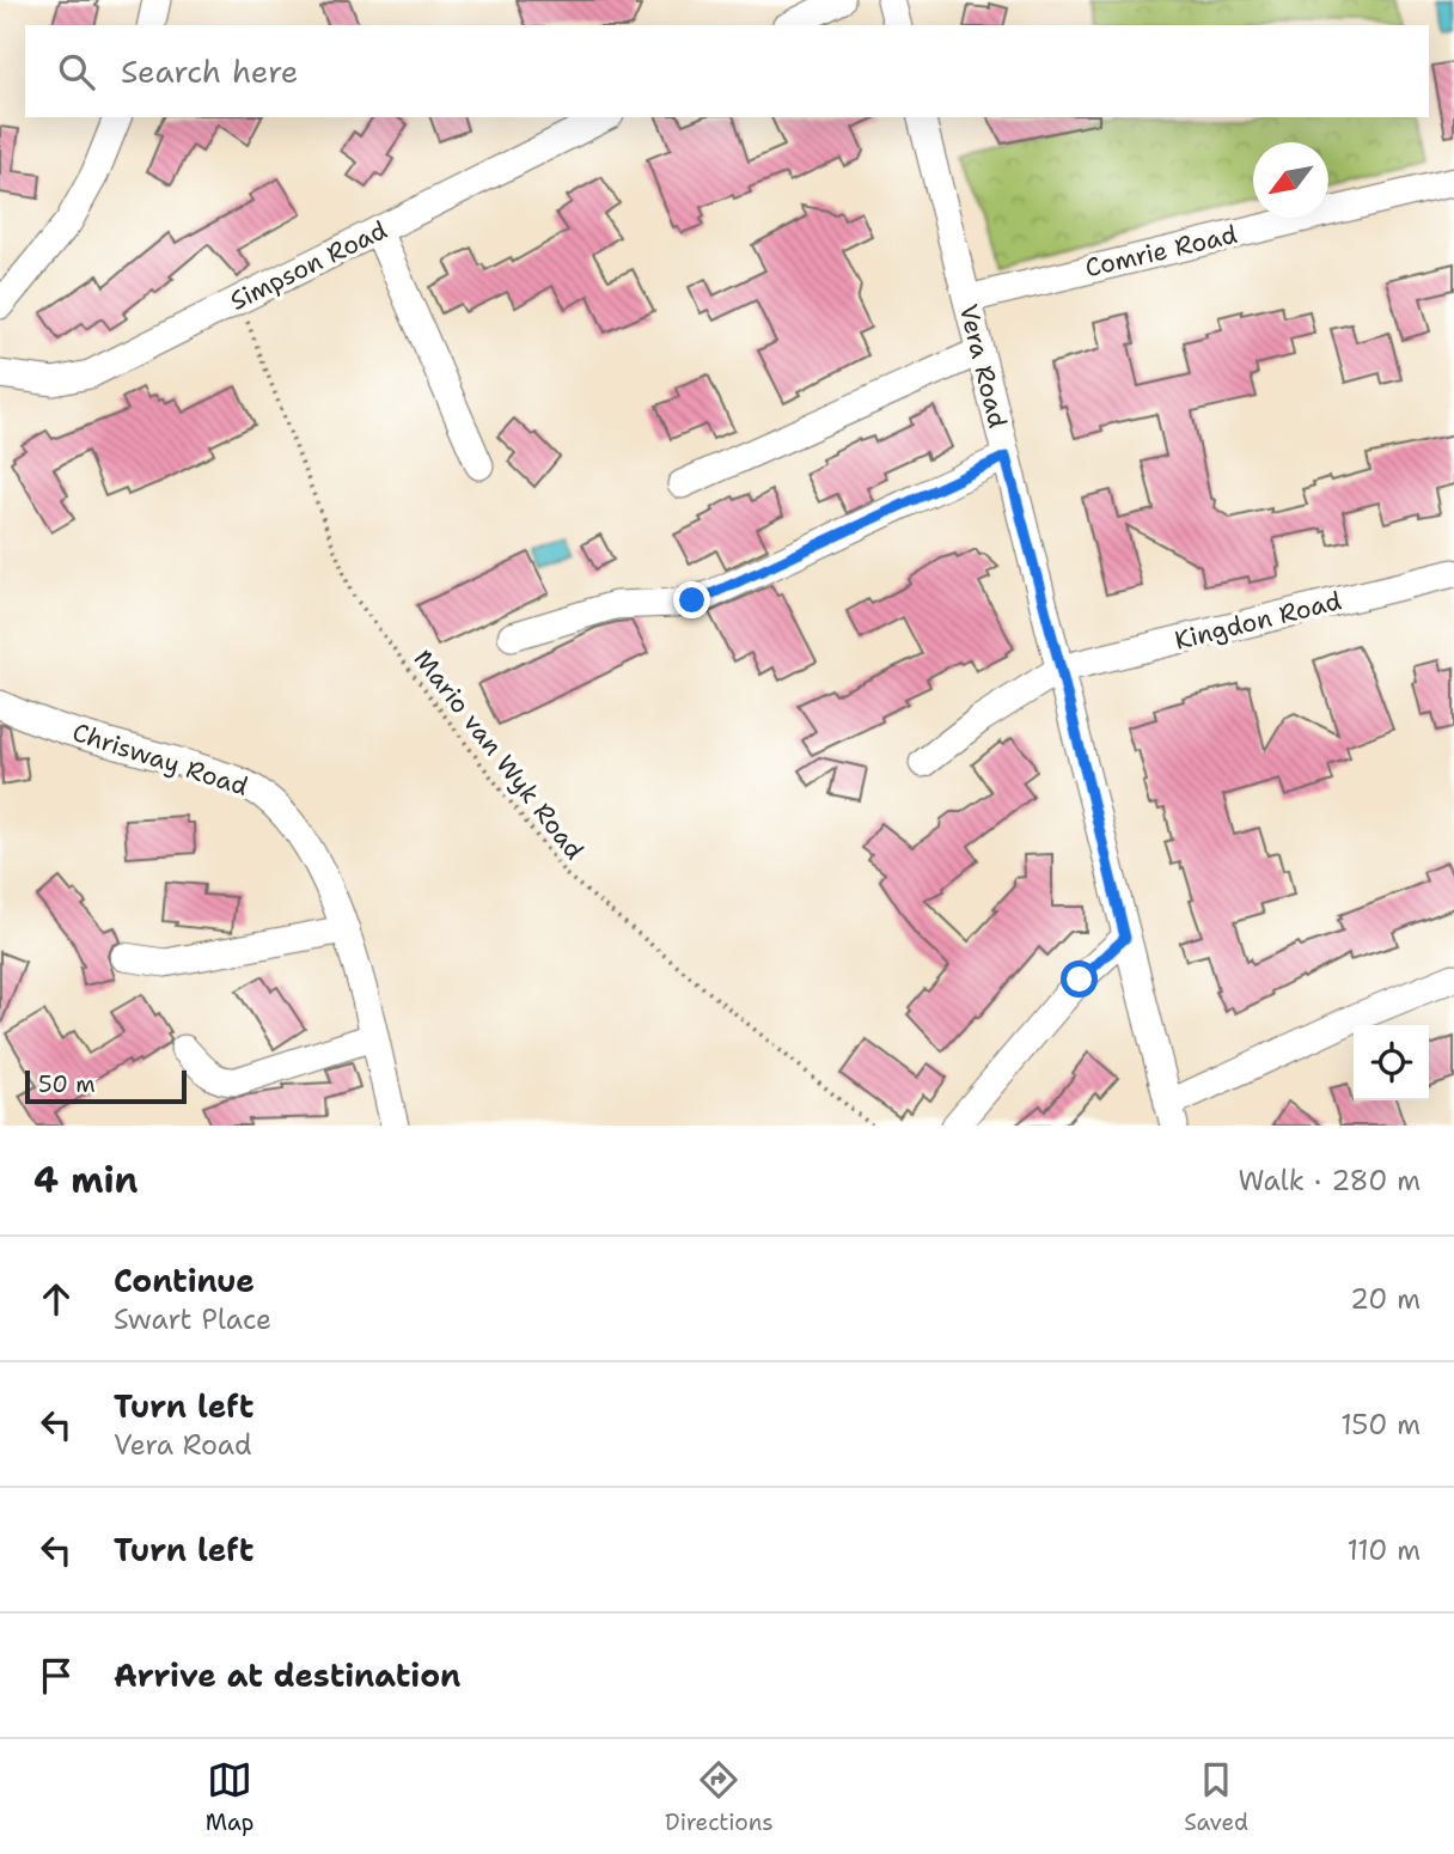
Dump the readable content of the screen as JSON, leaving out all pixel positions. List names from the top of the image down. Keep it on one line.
{"streets":{"street":["Comrie Road","Simpson Road","Vera Road","Kingdon Road","Chrisway Road"],"path":["Mario van Wyk Road"]},"crossings":[["Comrie Road","Vera Road"],["Simpson Road","Mario van Wyk Road"],["Vera Road","Kingdon Road"]],"scale_bar":"50 m","north":"bottom left","page":{"search":"Search here","scale":"50 m","heading":["4 min","Walk · 280 m"],"list":[["Continue","Swart Place","20 m"],["Turn left","Vera Road","150 m"],["Turn left","110 m"],"Arrive at destination"],"nav":["Map","Directions","Saved"]}}
